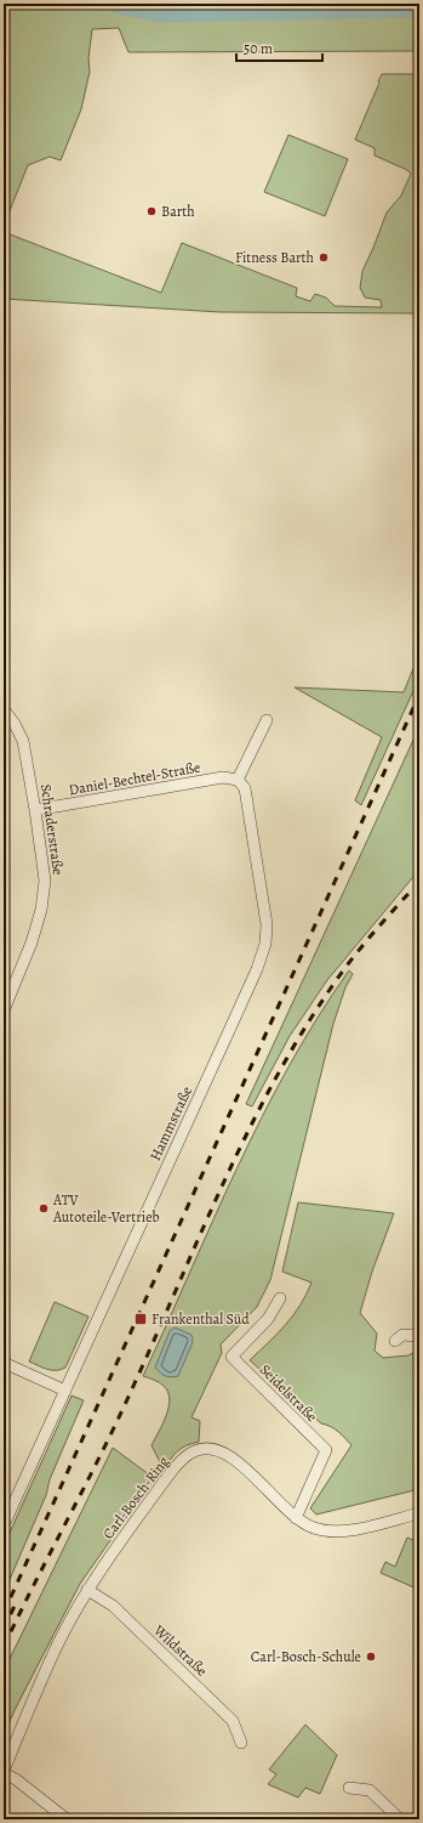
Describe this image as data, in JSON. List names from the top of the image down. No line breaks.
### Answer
{"streets":{"street":["Daniel-Bechtel-Straße","Schraderstraße","Hammstraße","Seidelstraße","Carl-Bosch-Ring","Wildstraße"]},"crossings":[["Daniel-Bechtel-Straße","Schraderstraße"],["Daniel-Bechtel-Straße","Hammstraße"],["Seidelstraße","Carl-Bosch-Ring"],["Carl-Bosch-Ring","Wildstraße"]],"places":{"other":["Barth","Fitness Barth","ATV Autoteile-Vertrieb","Carl-Bosch-Schule"],"transit":["Frankenthal Süd"]},"scale_bar":"50 m"}
